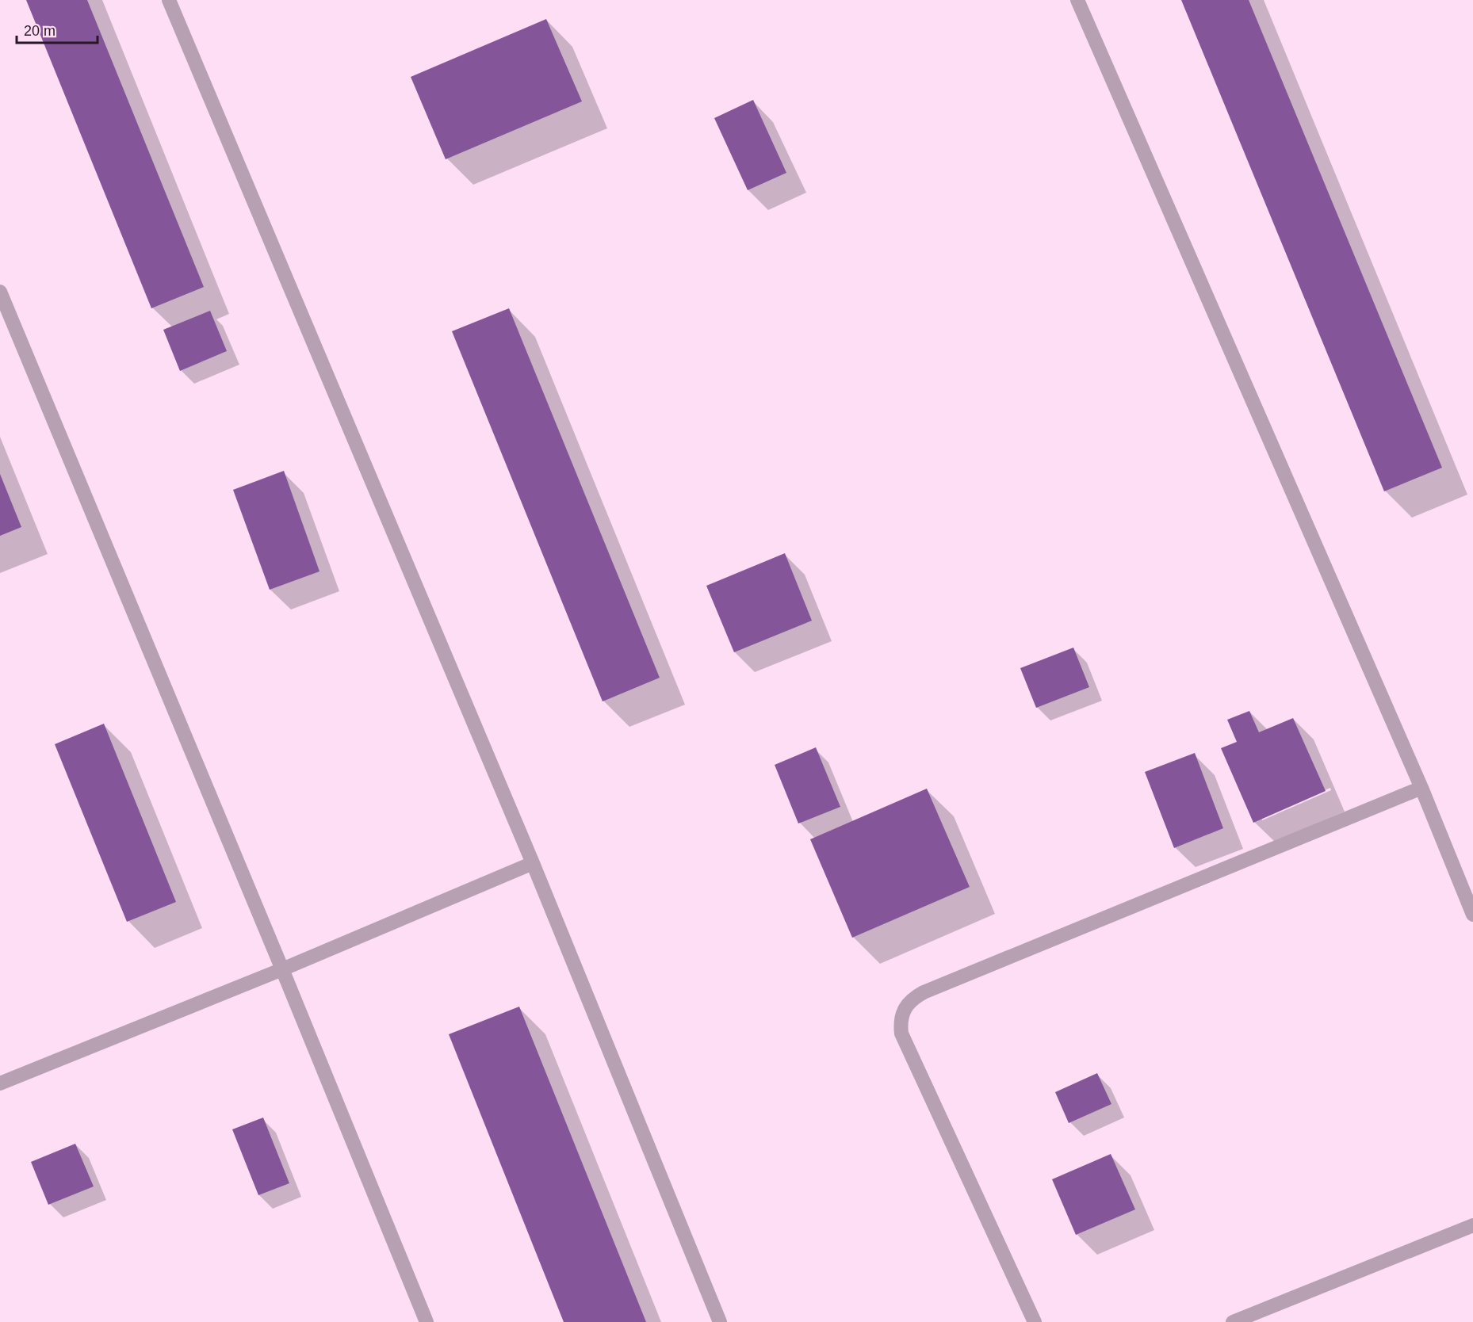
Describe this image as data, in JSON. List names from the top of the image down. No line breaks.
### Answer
{"scale_bar":"20 m"}
